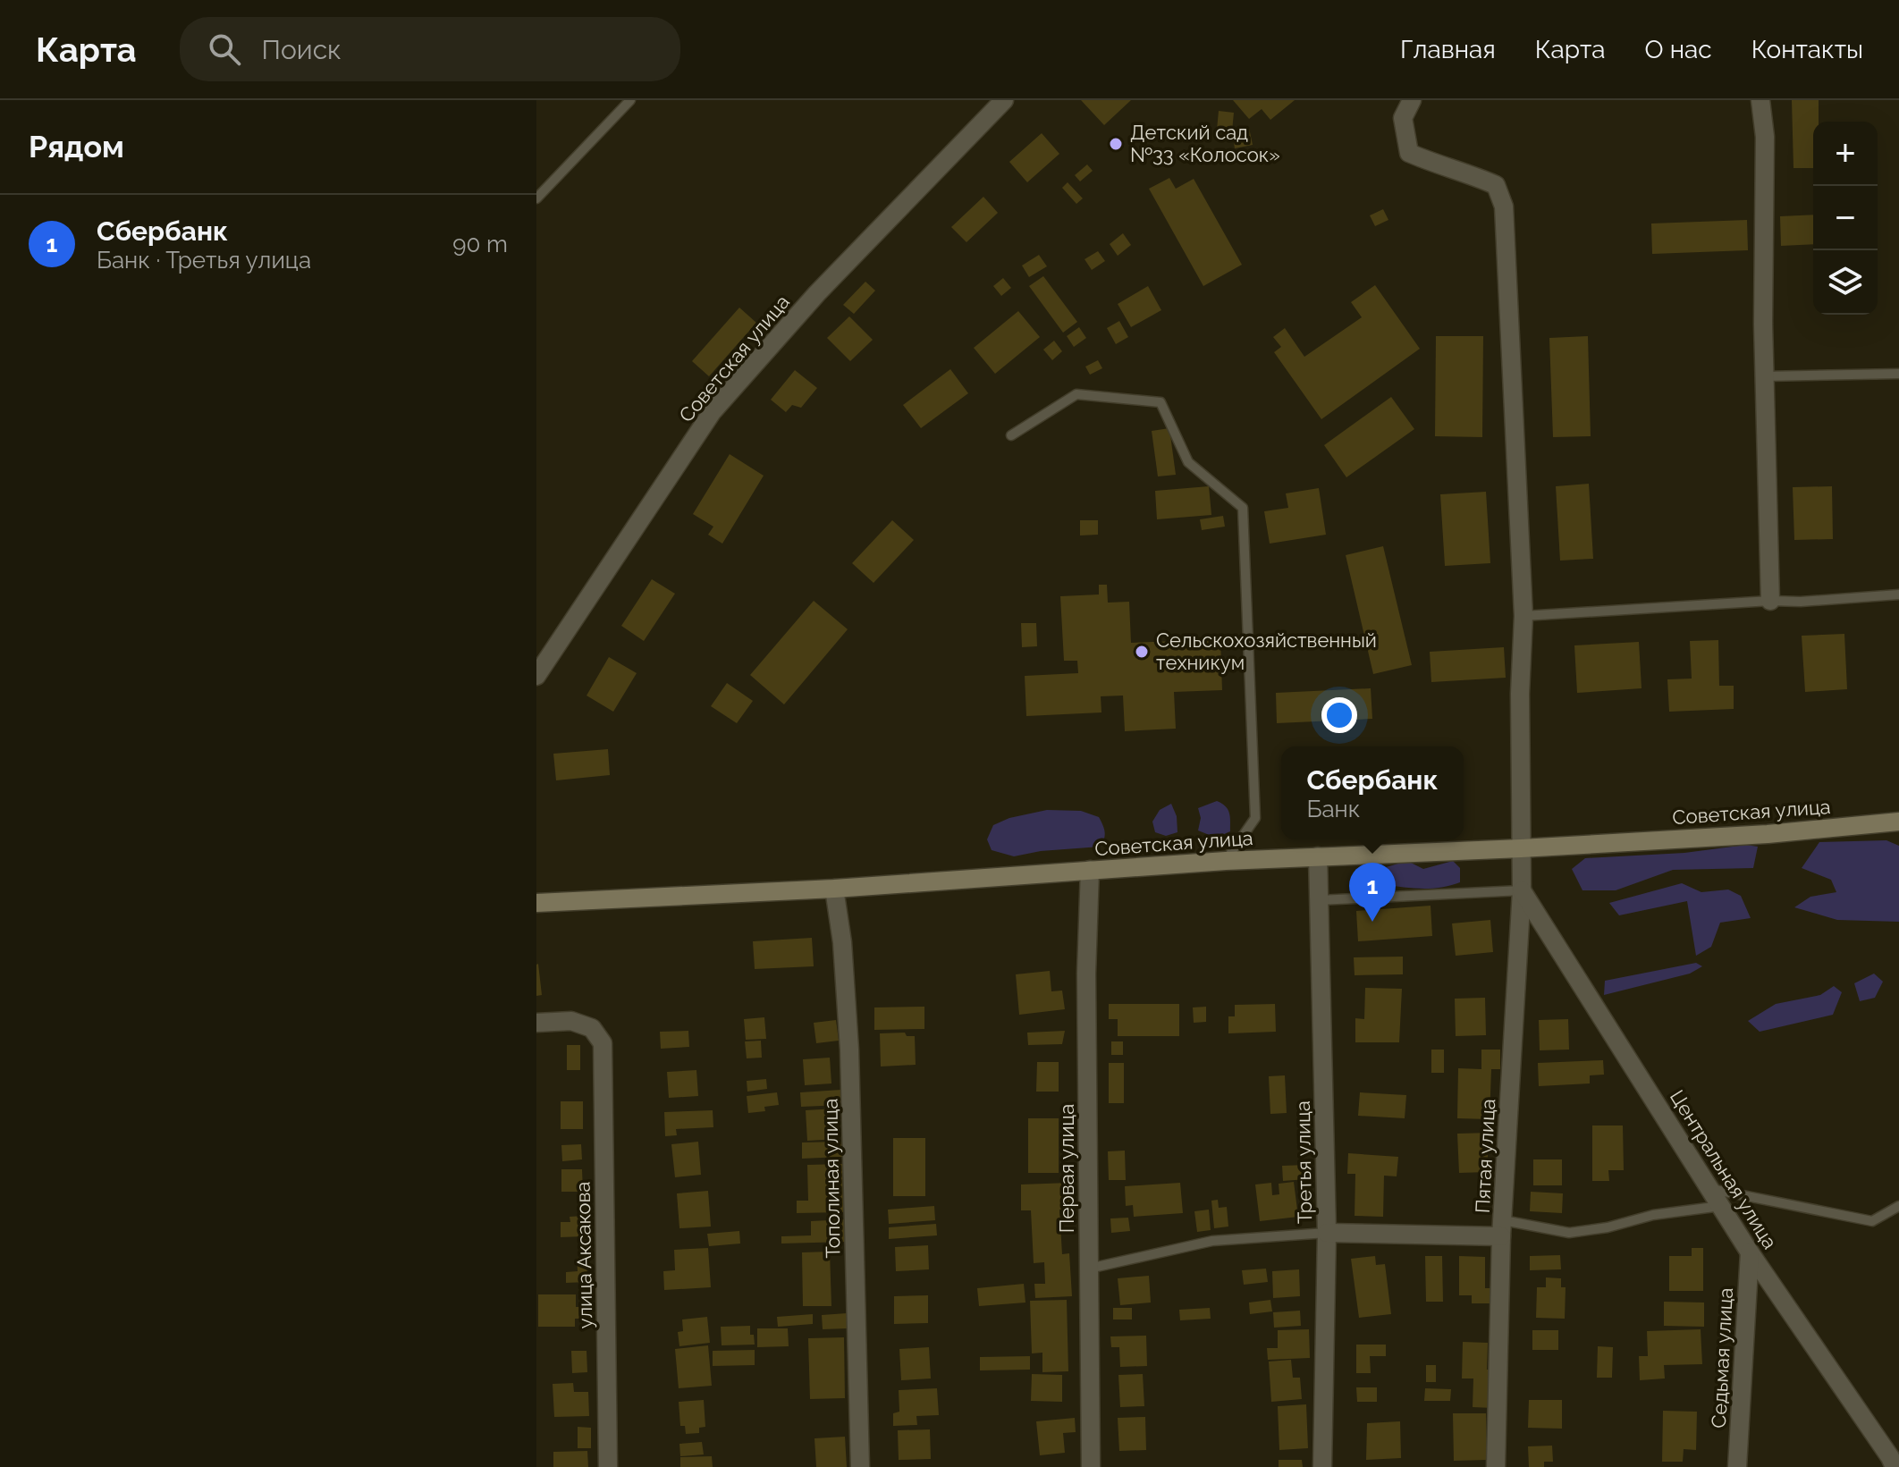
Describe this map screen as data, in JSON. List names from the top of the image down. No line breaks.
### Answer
{"streets":{"main road":["Советская улица"],"street":["Пятая улица","Третья улица","Первая улица","Центральная улица","Тополиная улица","улица Аксакова","Седьмая улица"]},"crossings":[["Советская улица","Пятая улица"],["Советская улица","Третья улица"],["Советская улица","Первая улица"],["Советская улица","Тополиная улица"],["Пятая улица","Центральная улица"],["Центральная улица","Седьмая улица"]],"places":["Детский сад №33 «Колосок»","Сельскохозяйственный техникум"],"page":{"header":"Карта","search":"Поиск","nav":["Главная","Карта","О нас","Контакты"],"heading":"Рядом","map_buttons":["+","−"],"list":[{"mark":"1","name":"Сбербанк","note":"Банк · Третья улица","value":"90 m"}],"popup":["Сбербанк","Банк"],"pins":"1"}}
